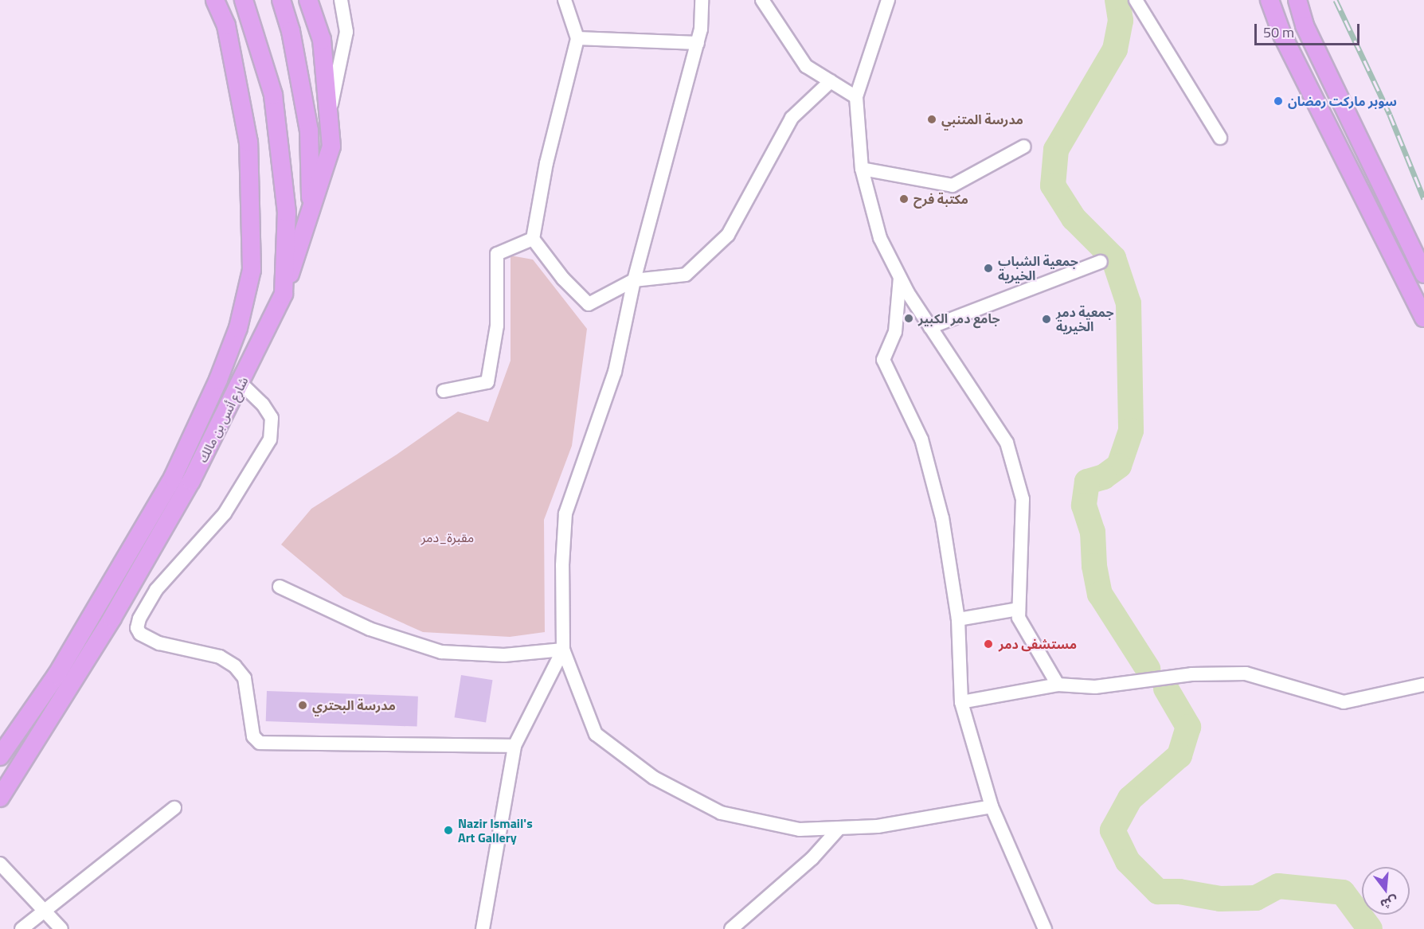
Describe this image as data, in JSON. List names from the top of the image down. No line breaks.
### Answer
{"streets":{"main road":["شارع أنس بن مالك"]},"parks":["مقبرة_دمر"],"places":["سوبر ماركت رمضان","مدرسة المتنبي","مكتبة فرح","جمعية الشباب الخيرية","جامع دمر الكبير","جمعية دمر الخيرية","مستشفى دمر","مدرسة البحتري","Nazir Ismail's Art Gallery"],"scale_bar":"50 m","north":"bottom"}
